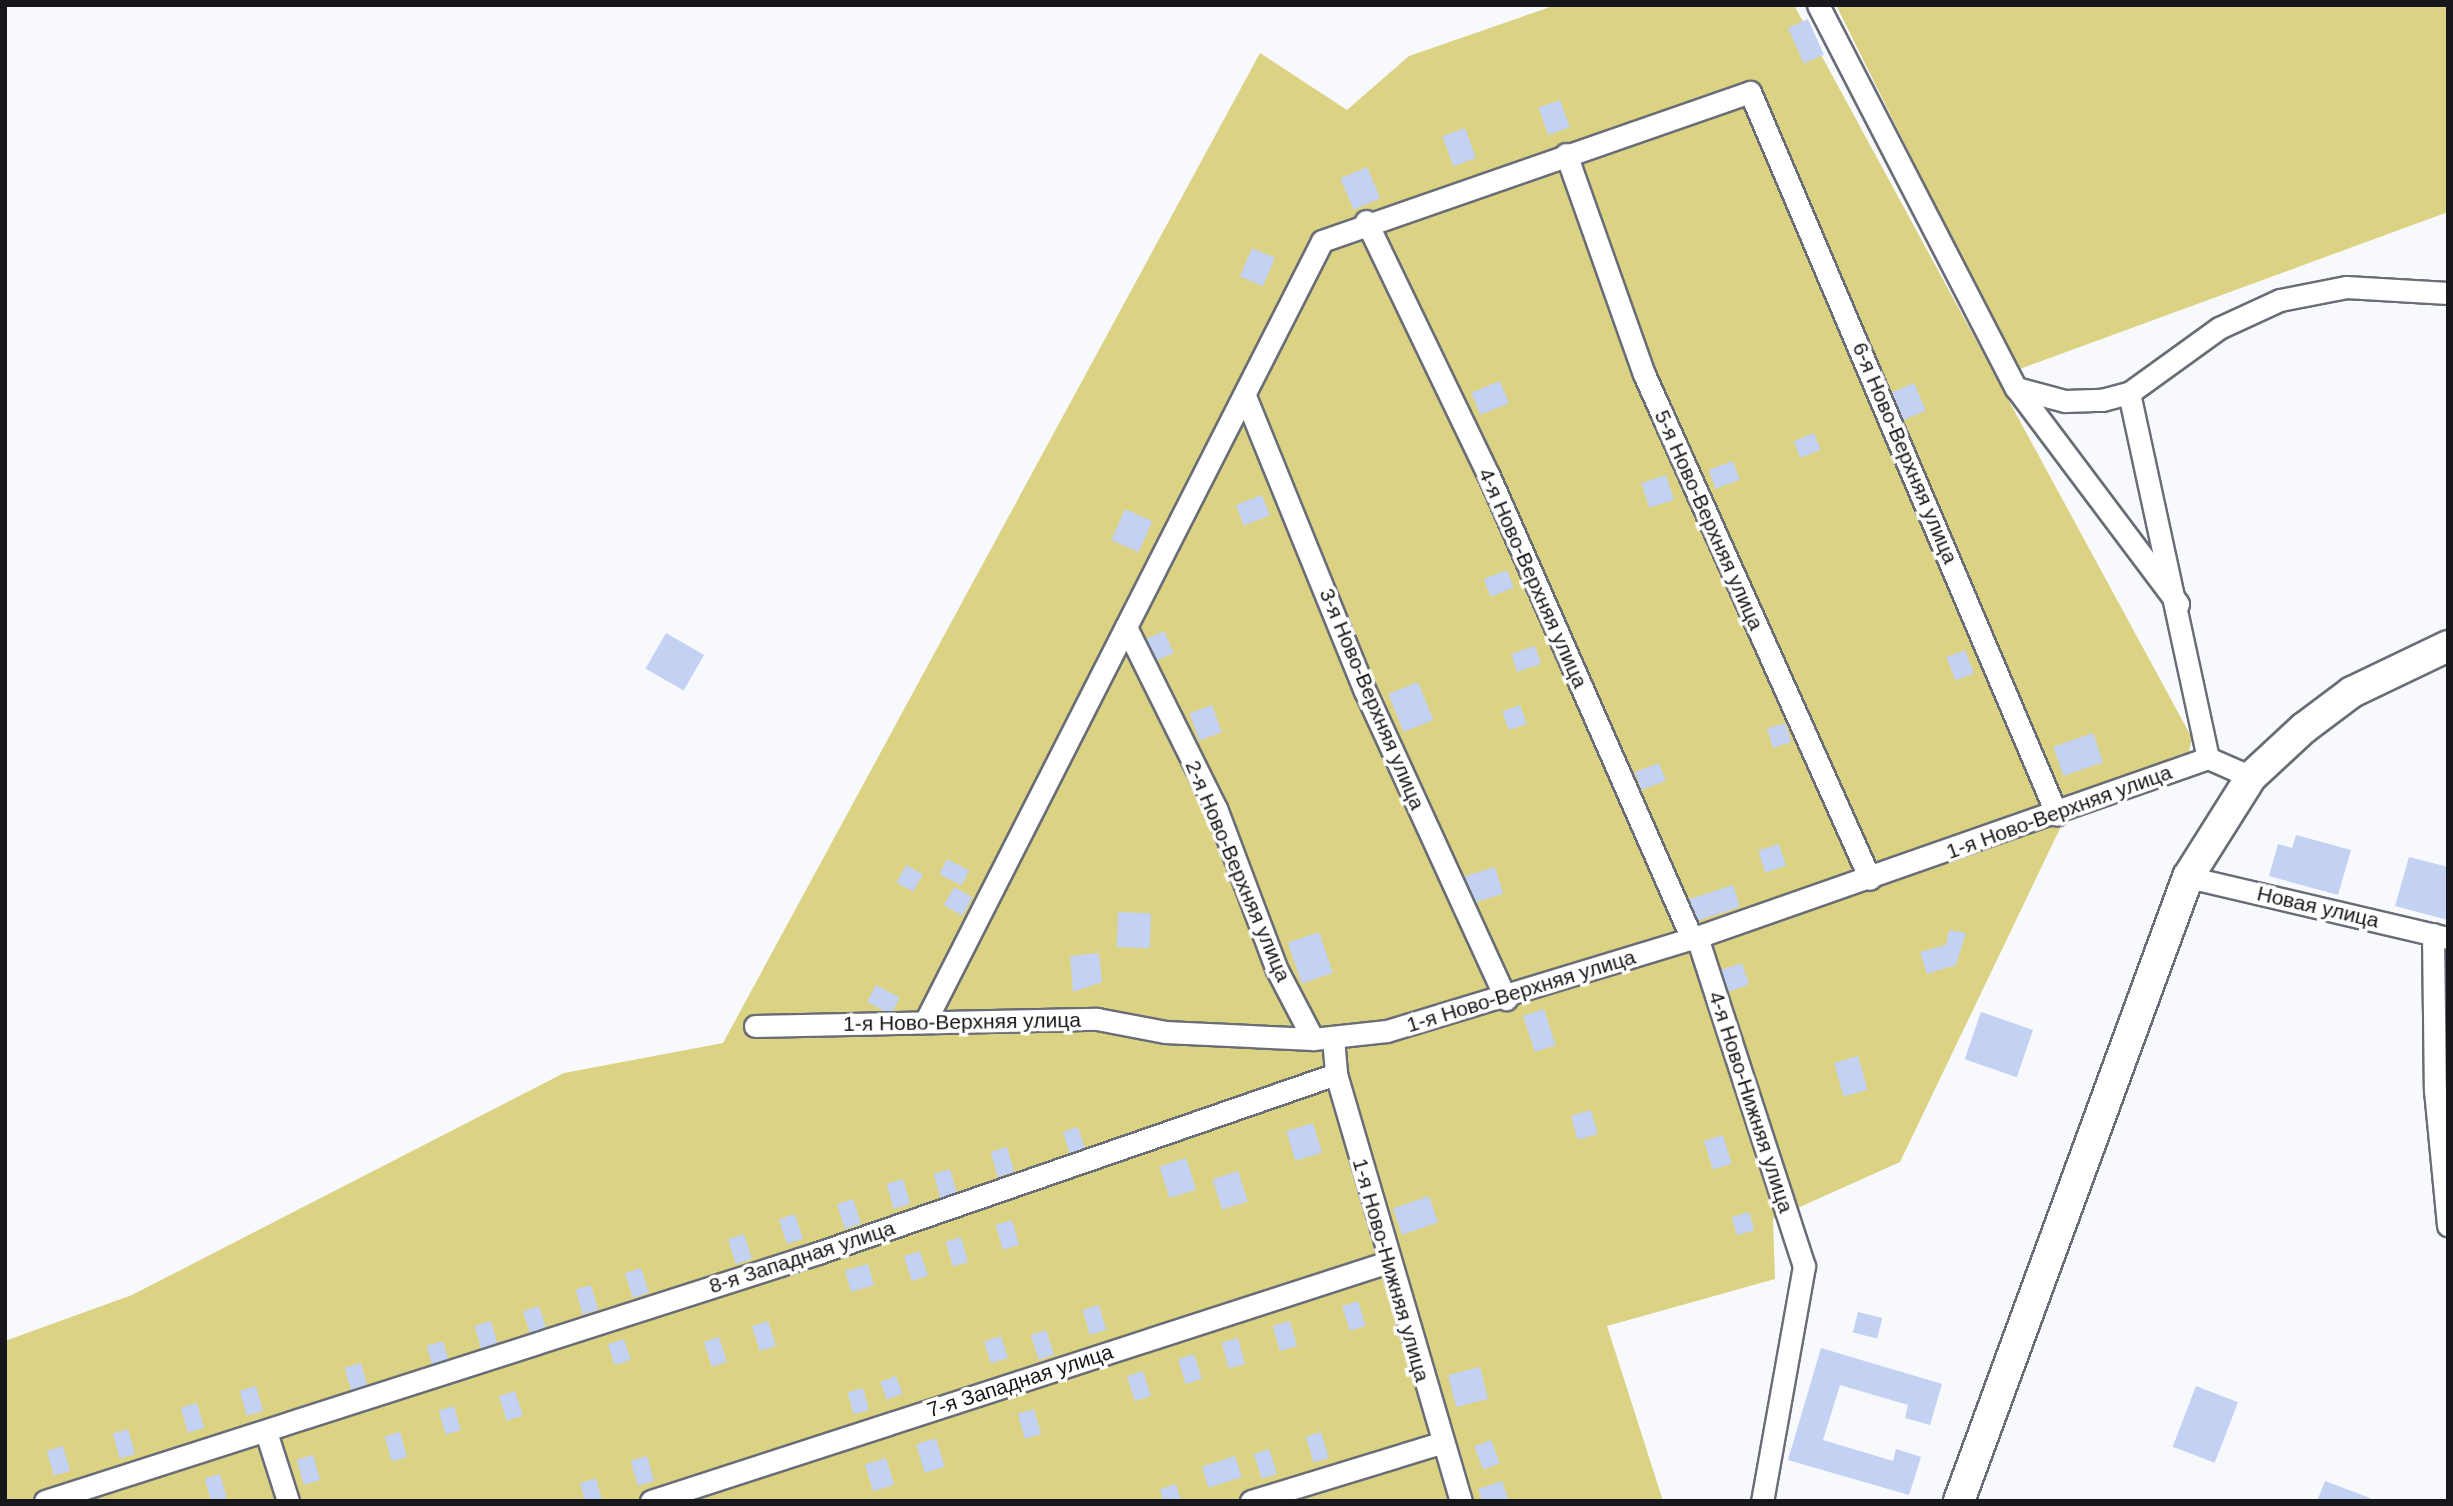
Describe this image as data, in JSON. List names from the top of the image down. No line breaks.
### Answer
{"streets":{"street":["6-я Ново-Верхняя улица","5-я Ново-Верхняя улица","4-я Ново-Верхняя улица","3-я Ново-Верхняя улица","1-я Ново-Верхняя улица","2-я Ново-Верхняя улица","Новая улица","4-я Ново-Нижняя улица","8-я Западная улица","1-я Ново-Нижняя улица","7-я Западная улица"]},"crossings":[["6-я Ново-Верхняя улица","5-я Ново-Верхняя улица"],["6-я Ново-Верхняя улица","1-я Ново-Верхняя улица"],["5-я Ново-Верхняя улица","1-я Ново-Верхняя улица"],["4-я Ново-Верхняя улица","1-я Ново-Верхняя улица"],["4-я Ново-Верхняя улица","4-я Ново-Нижняя улица"],["3-я Ново-Верхняя улица","1-я Ново-Верхняя улица"],["1-я Ново-Верхняя улица","2-я Ново-Верхняя улица"],["1-я Ново-Верхняя улица","4-я Ново-Нижняя улица"],["1-я Ново-Верхняя улица","1-я Ново-Нижняя улица"],["2-я Ново-Верхняя улица","1-я Ново-Нижняя улица"],["8-я Западная улица","1-я Ново-Нижняя улица"],["1-я Ново-Нижняя улица","7-я Западная улица"]]}
